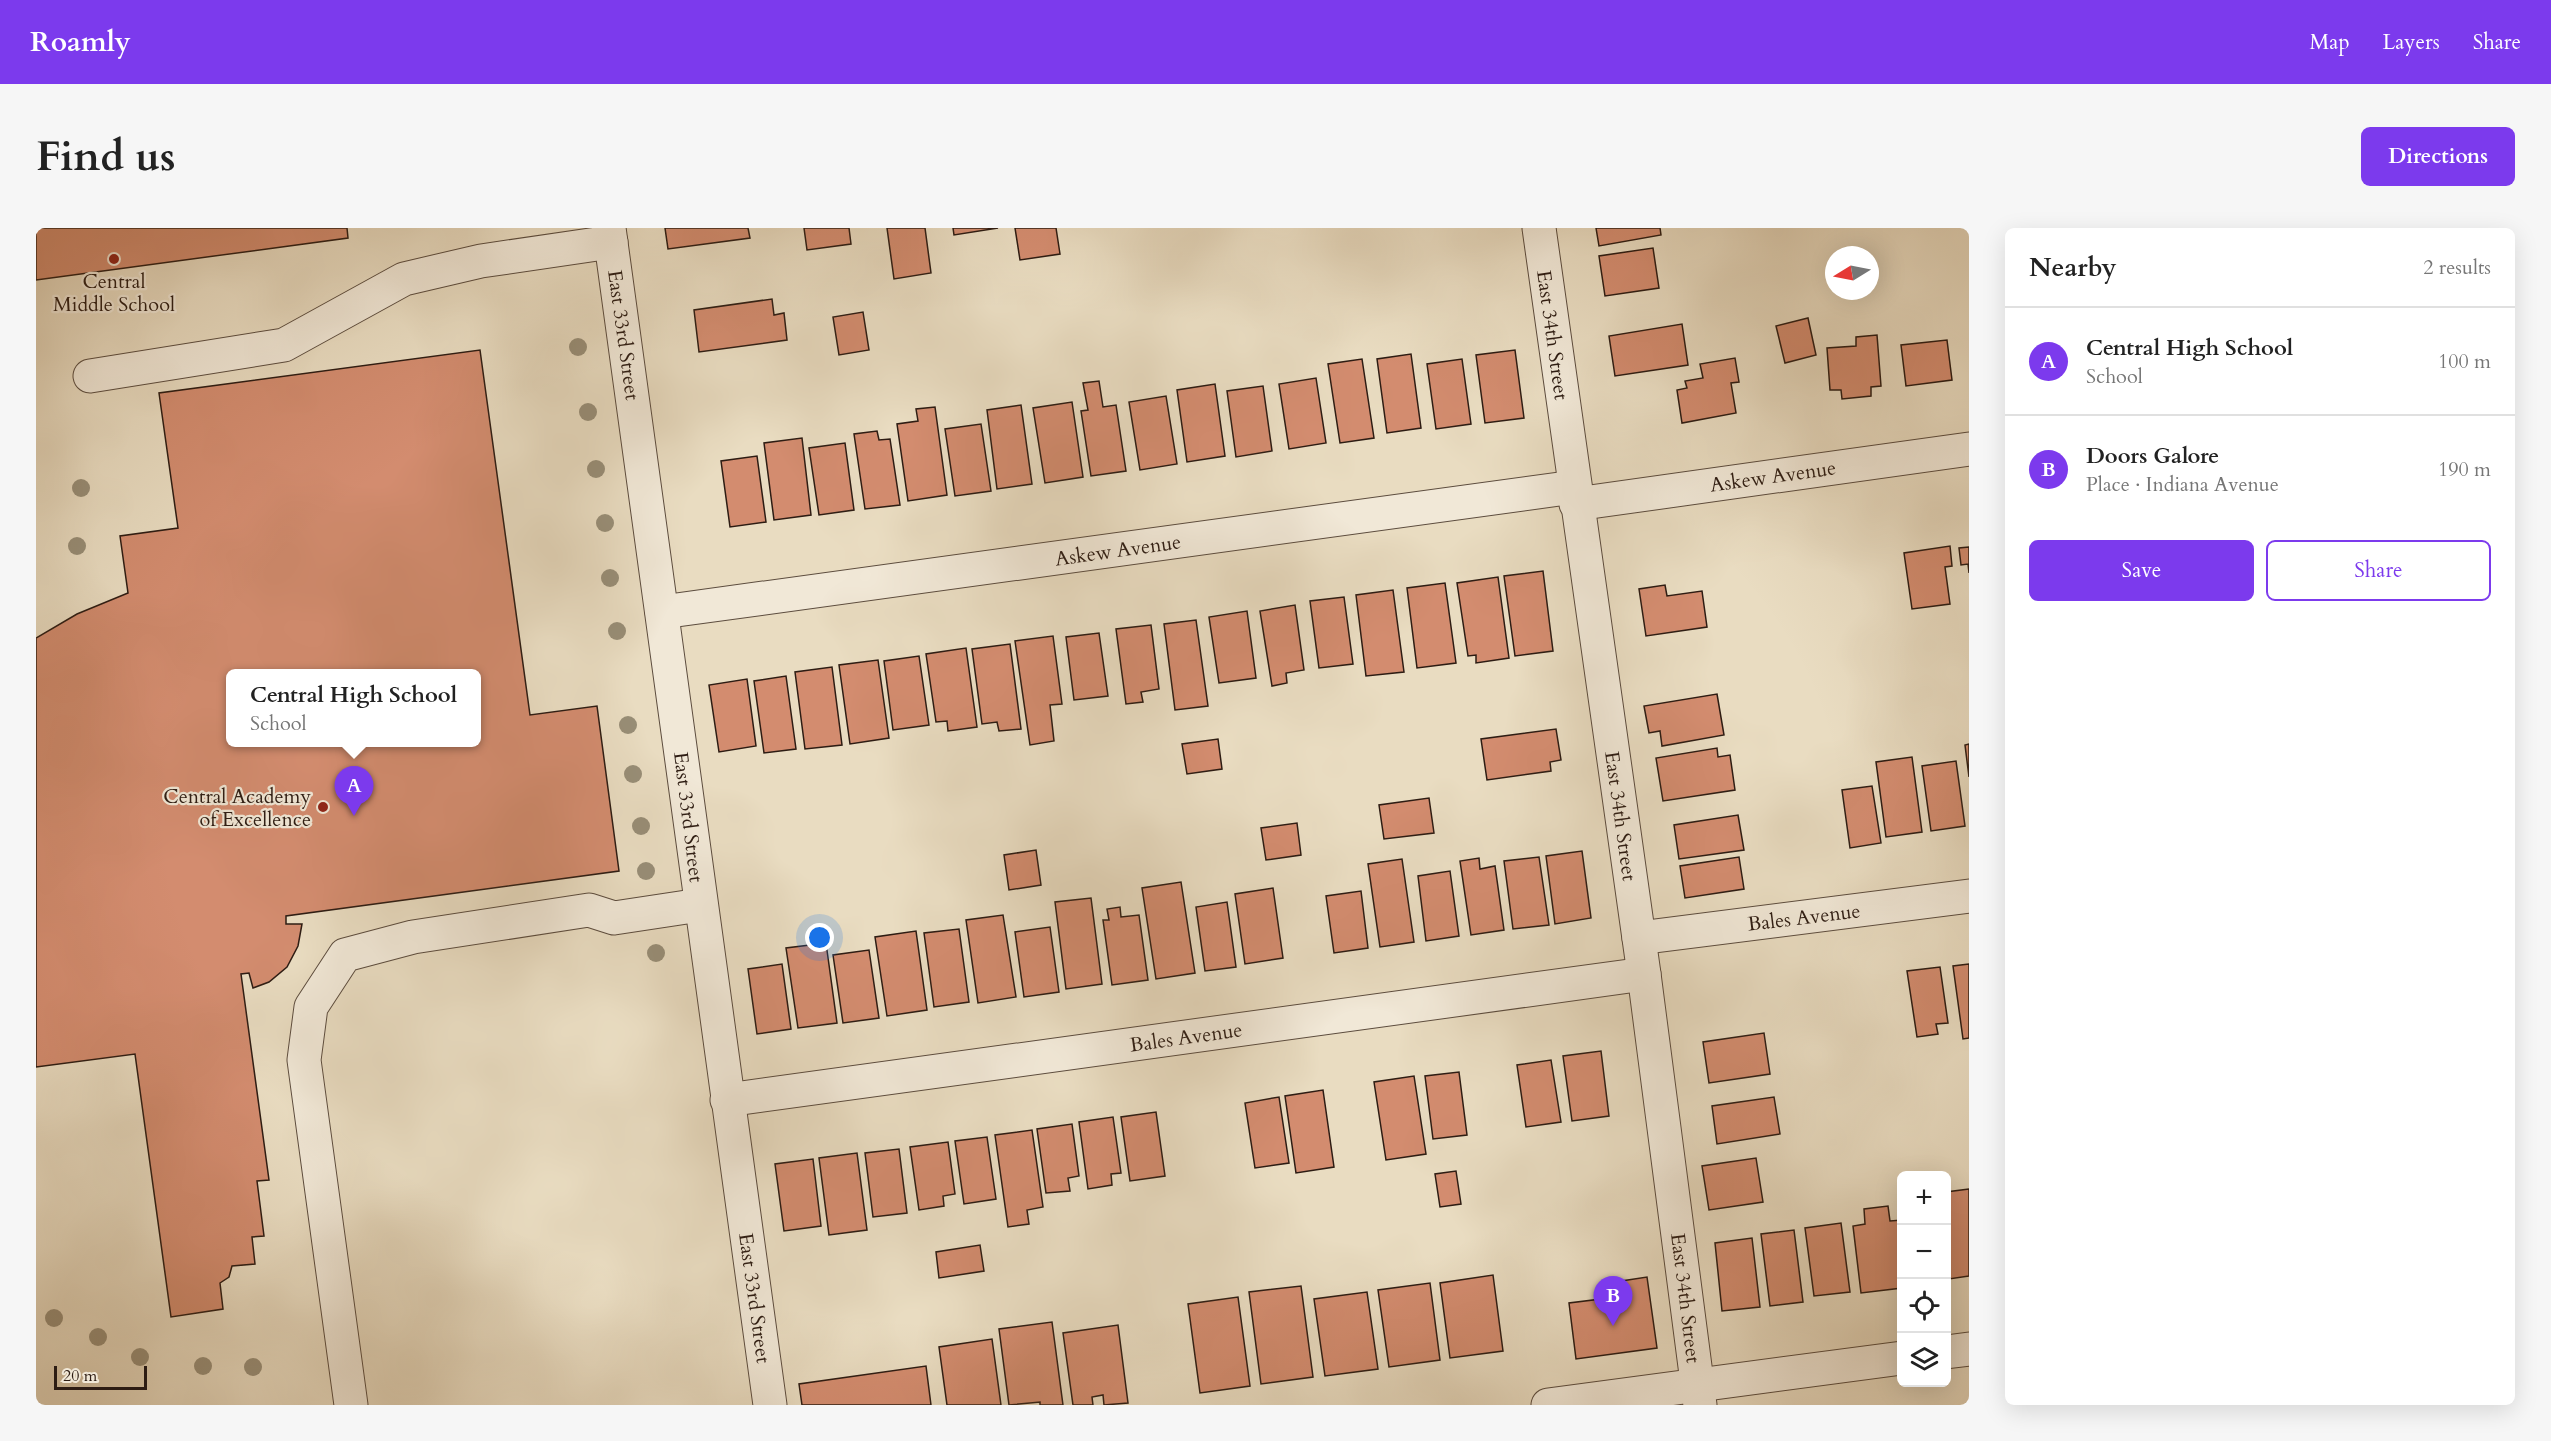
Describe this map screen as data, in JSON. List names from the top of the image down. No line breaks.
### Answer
{"streets":{"street":["East 33rd Street","East 34th Street","Askew Avenue","Bales Avenue"]},"crossings":[["East 33rd Street","Askew Avenue"],["East 33rd Street","Bales Avenue"],["East 34th Street","Askew Avenue"],["East 34th Street","Bales Avenue"]],"places":["Central Middle School","Central Academy of Excellence"],"scale_bar":"20 m","north":"left","page":{"header":"Roamly","nav":["Map","Layers","Share"],"buttons":["Directions",["Save","Share"]],"title":"Find us","heading":["Nearby","2 results"],"list":[{"mark":"A","name":"Central High School","note":"School","value":"100 m"},{"mark":"B","name":"Doors Galore","note":"Place · Indiana Avenue","value":"190 m"}],"popup":["Central High School","School"],"pins":["A","B"],"map_buttons":["+","−"],"scale":"20 m"}}
